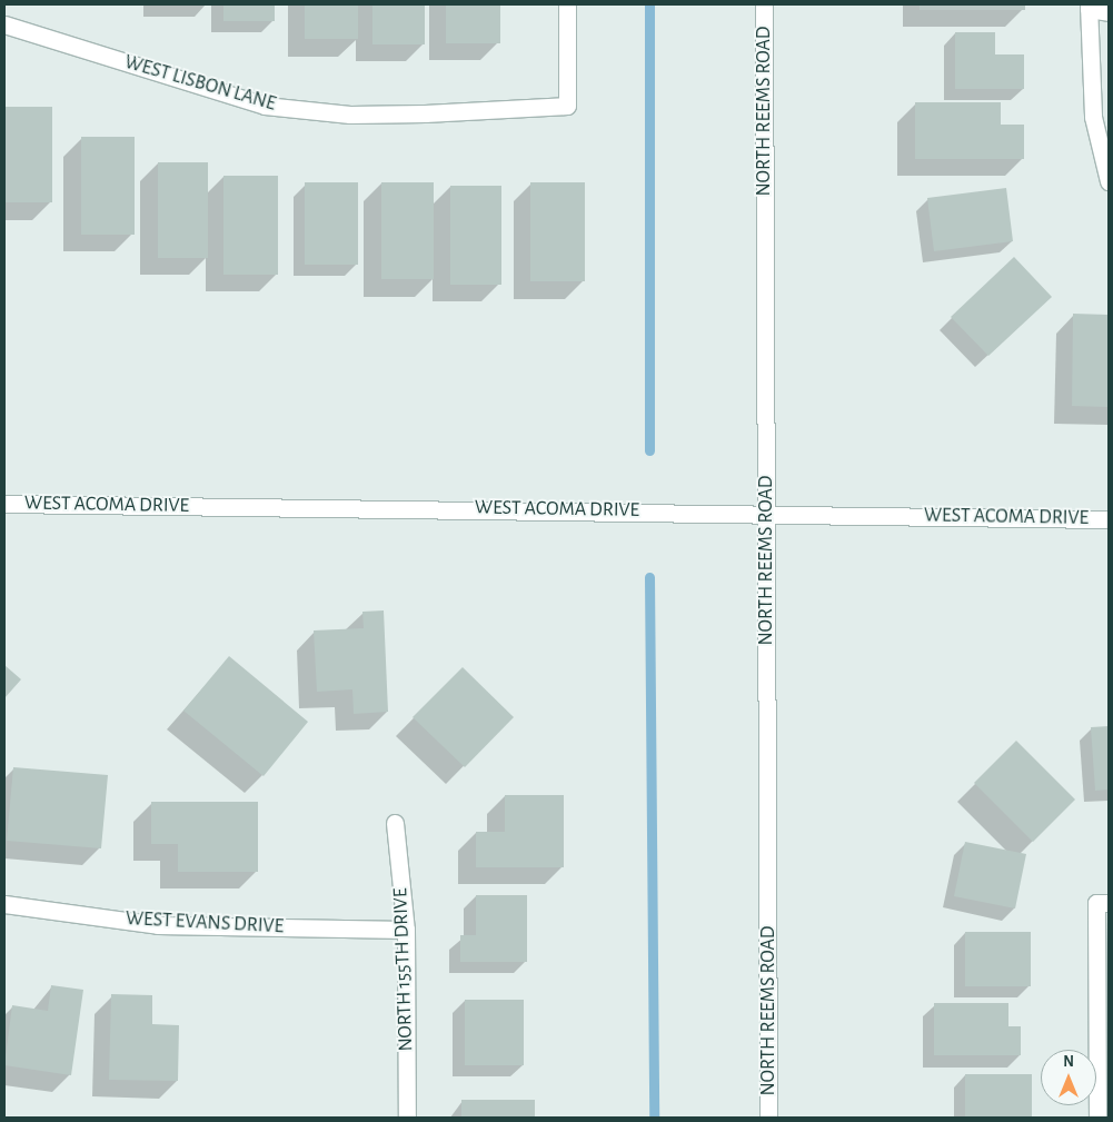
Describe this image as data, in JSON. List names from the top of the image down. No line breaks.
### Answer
{"streets":{"street":["WEST LISBON LANE","NORTH REEMS ROAD","WEST ACOMA DRIVE","WEST EVANS DRIVE","NORTH 155TH DRIVE"]},"crossings":[["NORTH REEMS ROAD","WEST ACOMA DRIVE"],["WEST EVANS DRIVE","NORTH 155TH DRIVE"]],"north":"top"}
